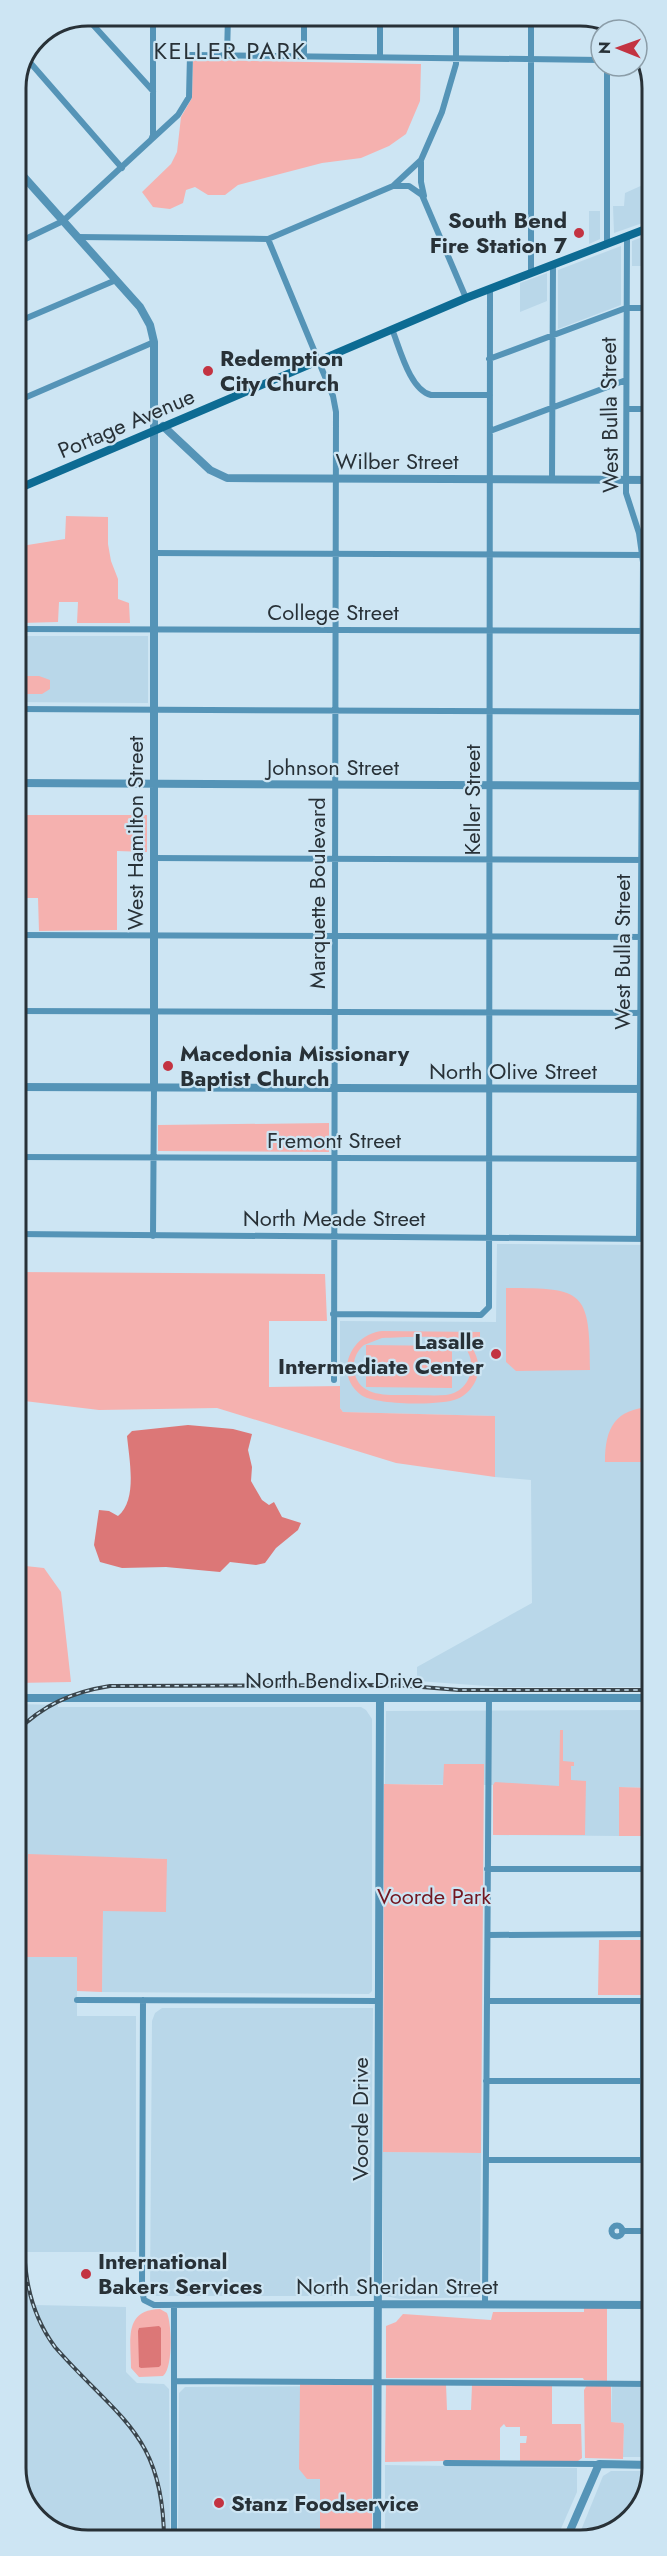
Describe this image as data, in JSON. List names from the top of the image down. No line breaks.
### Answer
{"streets":{"main road":["Portage Avenue"],"street":["West Bulla Street","Wilber Street","College Street","Johnson Street","Keller Street","West Hamilton Street","Marquette Boulevard","North Olive Street","Fremont Street","North Meade Street","North Bendix Drive","Voorde Drive","North Sheridan Street"]},"crossings":[["West Bulla Street","Portage Avenue"],["West Bulla Street","Wilber Street"],["West Bulla Street","College Street"],["West Bulla Street","Johnson Street"],["West Bulla Street","North Olive Street"],["West Bulla Street","Fremont Street"],["West Bulla Street","North Meade Street"],["Portage Avenue","Wilber Street"],["Portage Avenue","Keller Street"],["Portage Avenue","West Hamilton Street"],["Portage Avenue","Marquette Boulevard"],["Wilber Street","Keller Street"],["Wilber Street","Marquette Boulevard"],["College Street","Keller Street"],["College Street","West Hamilton Street"],["College Street","Marquette Boulevard"],["Johnson Street","Keller Street"],["Johnson Street","West Hamilton Street"],["Johnson Street","Marquette Boulevard"],["Keller Street","Marquette Boulevard"],["Keller Street","North Olive Street"],["Keller Street","Fremont Street"],["Keller Street","North Meade Street"],["West Hamilton Street","North Olive Street"],["West Hamilton Street","Fremont Street"],["West Hamilton Street","North Meade Street"],["Marquette Boulevard","North Olive Street"],["Marquette Boulevard","Fremont Street"],["Marquette Boulevard","North Meade Street"],["North Bendix Drive","Voorde Drive"],["Voorde Drive","North Sheridan Street"]],"districts":["KELLER PARK"],"parks":["Voorde Park"],"places":["South Bend Fire Station 7","Redemption City Church","Macedonia Missionary Baptist Church","Lasalle Intermediate Center","International Bakers Services","Stanz Foodservice"],"north":"left"}
